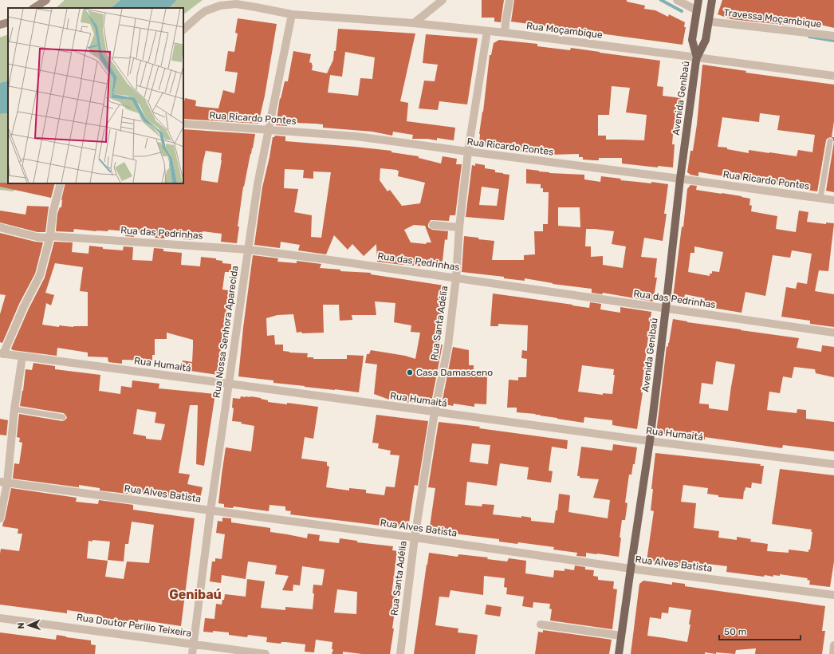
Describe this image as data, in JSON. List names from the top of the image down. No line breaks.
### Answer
{"streets":{"main road":["Avenida Genibaú"],"street":["Travessa Moçambique","Rua Moçambique","Rua Ricardo Pontes","Rua das Pedrinhas","Rua Santa Adélia","Rua Nossa Senhora Aparecida","Rua Humaitá","Rua Alves Batista","Rua Doutor Perilio Teixeira"]},"crossings":[["Travessa Moçambique","Avenida Genibaú"],["Rua Moçambique","Avenida Genibaú"],["Rua Moçambique","Rua Santa Adélia"],["Rua Moçambique","Rua Nossa Senhora Aparecida"],["Avenida Genibaú","Rua Ricardo Pontes"],["Avenida Genibaú","Rua das Pedrinhas"],["Avenida Genibaú","Rua Humaitá"],["Avenida Genibaú","Rua Alves Batista"],["Rua Ricardo Pontes","Rua Santa Adélia"],["Rua Ricardo Pontes","Rua Nossa Senhora Aparecida"],["Rua das Pedrinhas","Rua Santa Adélia"],["Rua das Pedrinhas","Rua Nossa Senhora Aparecida"],["Rua Santa Adélia","Rua Humaitá"],["Rua Santa Adélia","Rua Alves Batista"],["Rua Nossa Senhora Aparecida","Rua Humaitá"],["Rua Nossa Senhora Aparecida","Rua Alves Batista"],["Rua Nossa Senhora Aparecida","Rua Doutor Perilio Teixeira"]],"districts":["Genibaú"],"places":["Casa Damasceno"],"scale_bar":"50 m","north":"left"}
